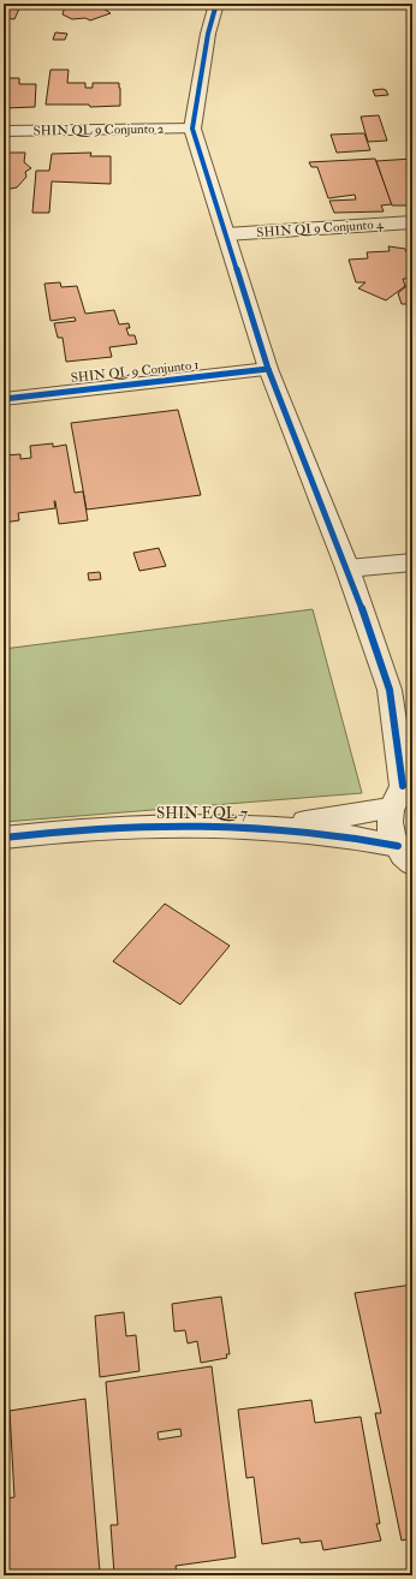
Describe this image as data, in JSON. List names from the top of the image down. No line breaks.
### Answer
{"streets":{"street":["SHIN QL 9 Conjunto 2","SHIN QI 9 Conjunto 4","SHIN QL 9 Conjunto 1","SHIN EQL 7"]}}
